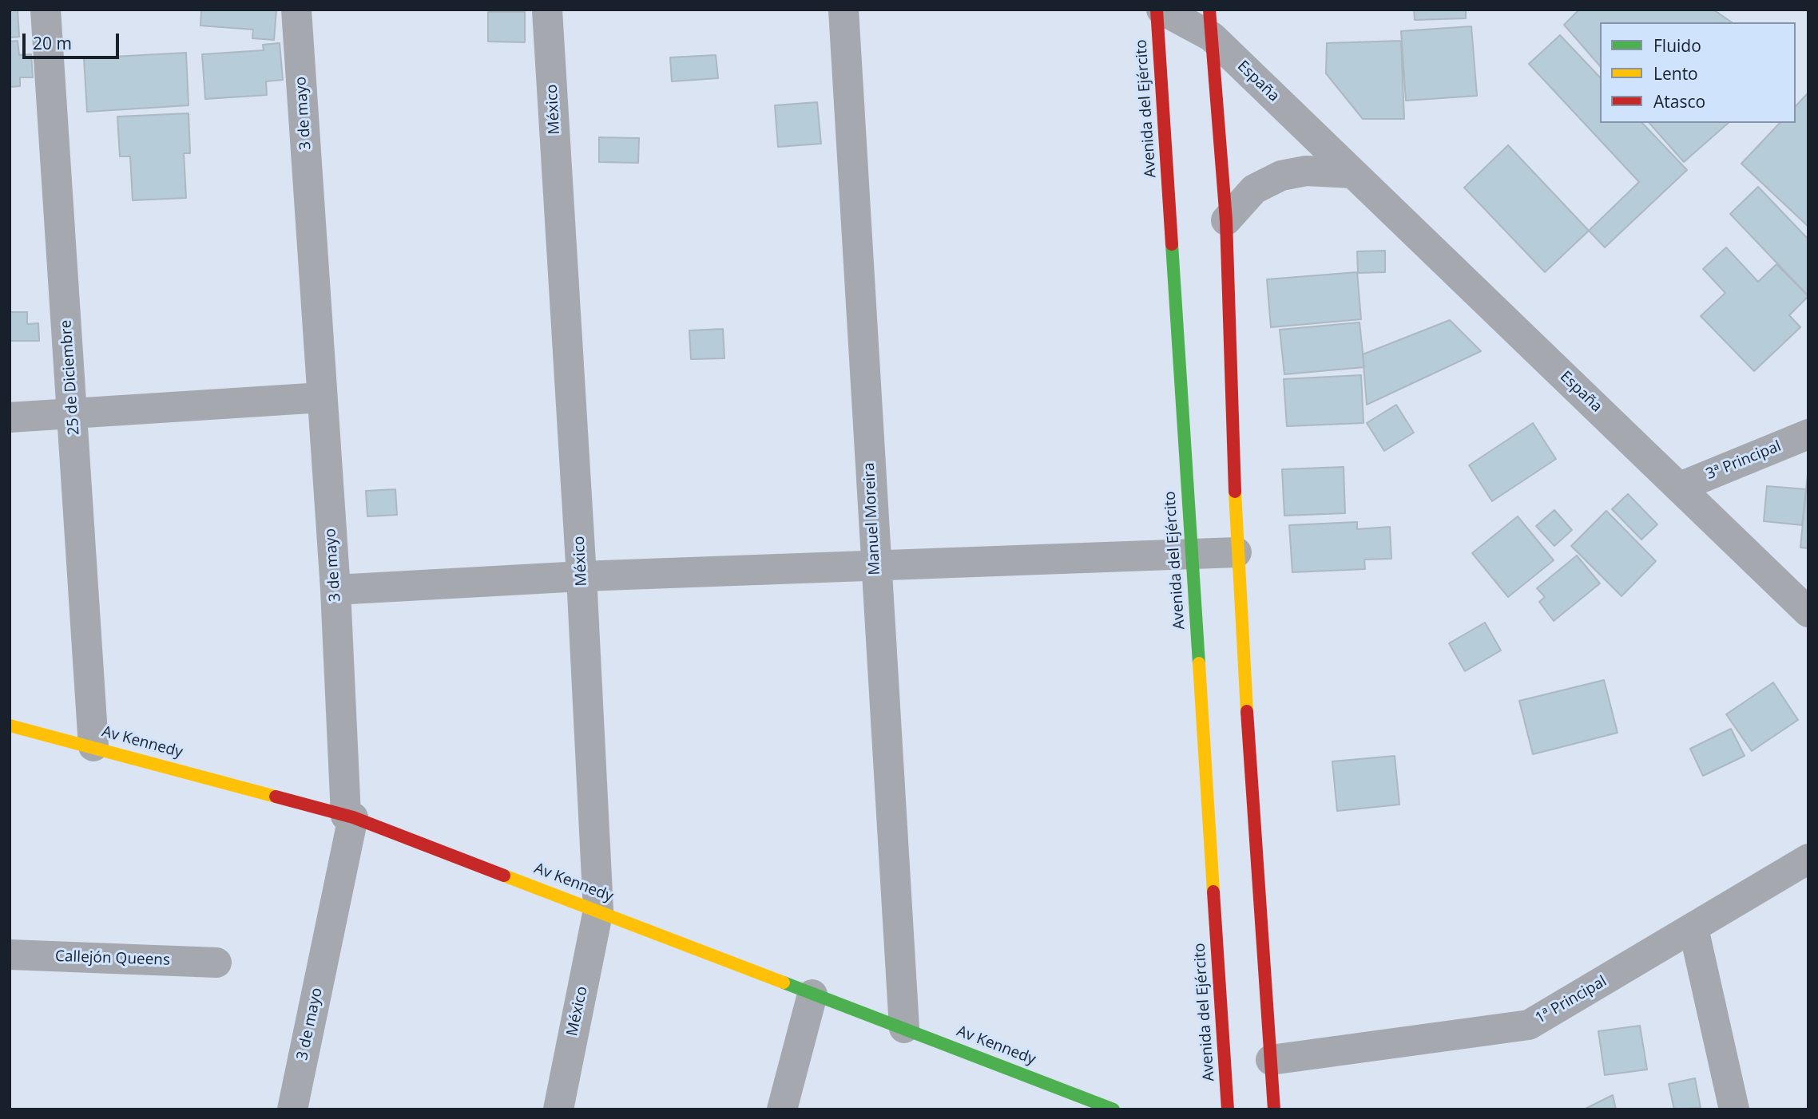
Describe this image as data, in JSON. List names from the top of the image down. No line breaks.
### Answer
{"streets":{"main road":["Avenida del Ejército","Av Kennedy"],"street":["España","México","3 de mayo","25 de Diciembre","3ª Principal","Manuel Moreira","Callejón Queens","1ª Principal"]},"crossings":[["España","3ª Principal"],["México","Av Kennedy"],["3 de mayo","Av Kennedy"],["25 de Diciembre","Av Kennedy"],["Manuel Moreira","Av Kennedy"]],"legend":["Fluido","Lento","Atasco"],"scale_bar":"20 m"}
